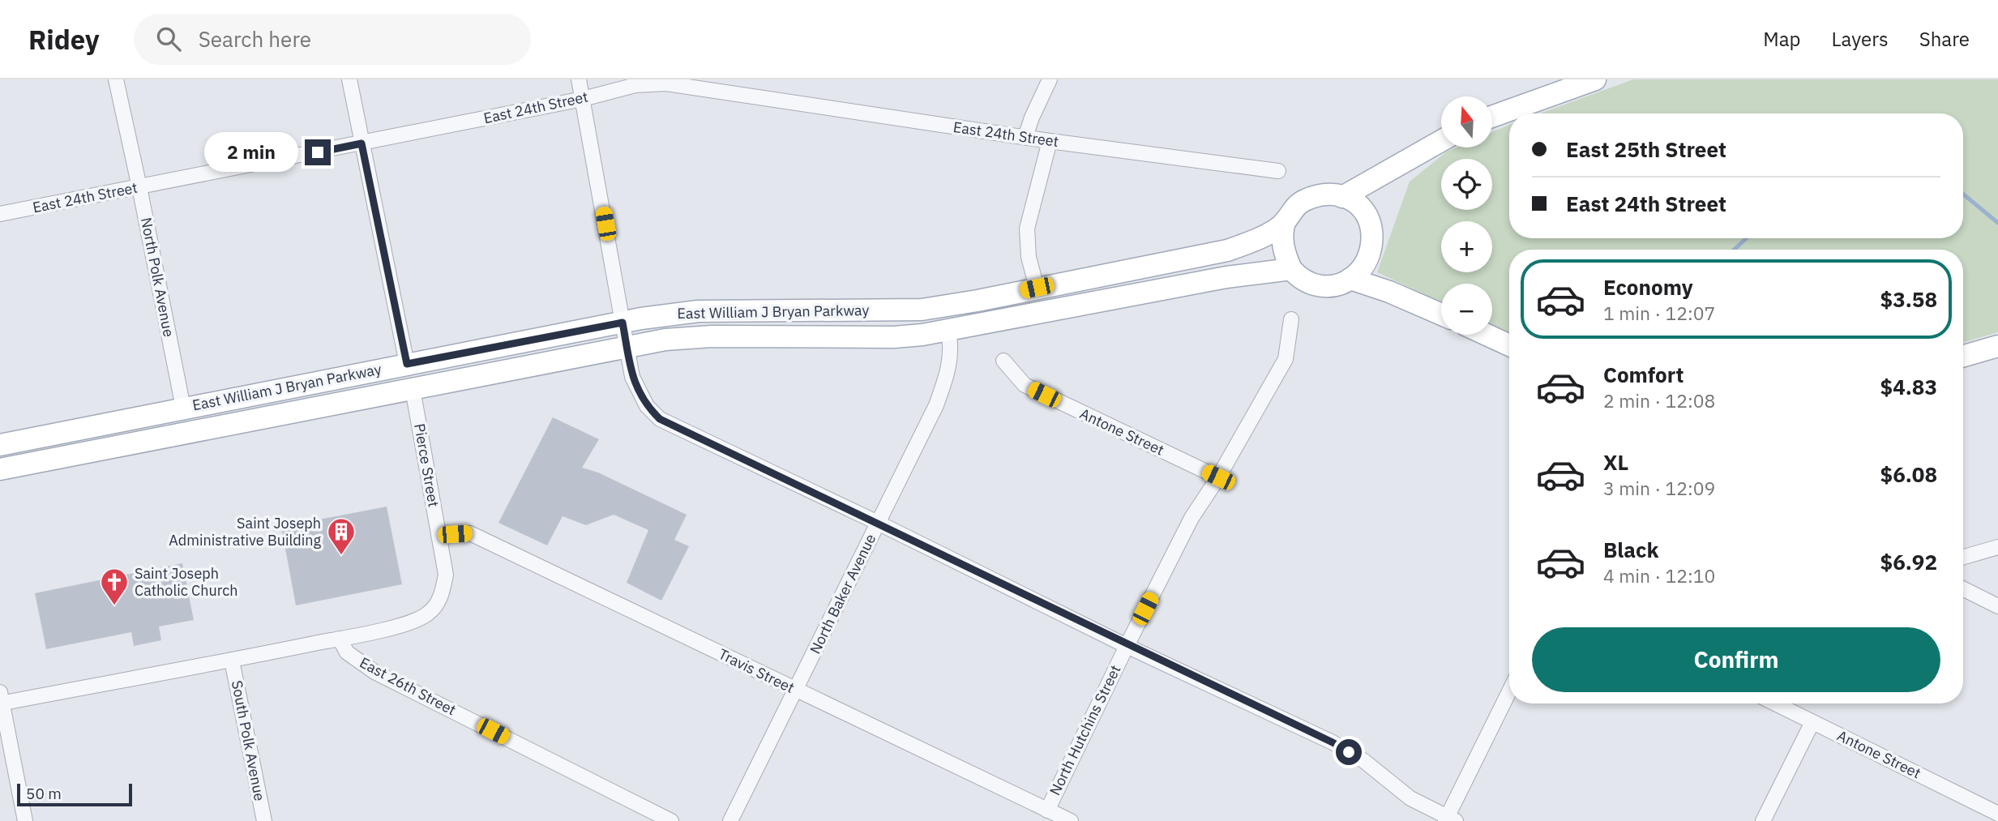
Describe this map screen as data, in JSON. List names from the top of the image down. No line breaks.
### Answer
{"streets":{"main road":["East William J Bryan Parkway"],"street":["East 24th Street","North Polk Avenue","Antone Street","Pierce Street","North Baker Avenue","Travis Street","East 26th Street","North Hutchins Street","South Polk Avenue"]},"crossings":[["East 24th Street","North Polk Avenue"],["North Polk Avenue","East William J Bryan Parkway"],["East William J Bryan Parkway","Pierce Street"],["East William J Bryan Parkway","North Baker Avenue"],["Antone Street","North Hutchins Street"],["Pierce Street","Travis Street"],["Pierce Street","East 26th Street"],["North Baker Avenue","Travis Street"],["Travis Street","North Hutchins Street"]],"places":{"building":["Saint Joseph Administrative Building"],"church":["Saint Joseph Catholic Church"]},"scale_bar":"50 m","north":"top","page":{"header":"Ridey","search":"Search here","nav":["Map","Layers","Share"],"map_buttons":["+","−"],"banner":["East 25th Street","East 24th Street"],"bubble":"2 min","list":[{"name":"Economy","note":"1 min · 12:07","value":"$3.58"},{"name":"Comfort","note":"2 min · 12:08","value":"$4.83"},{"name":"XL","note":"3 min · 12:09","value":"$6.08"},{"name":"Black","note":"4 min · 12:10","value":"$6.92"}],"buttons":"Confirm","scale":"50 m"}}
